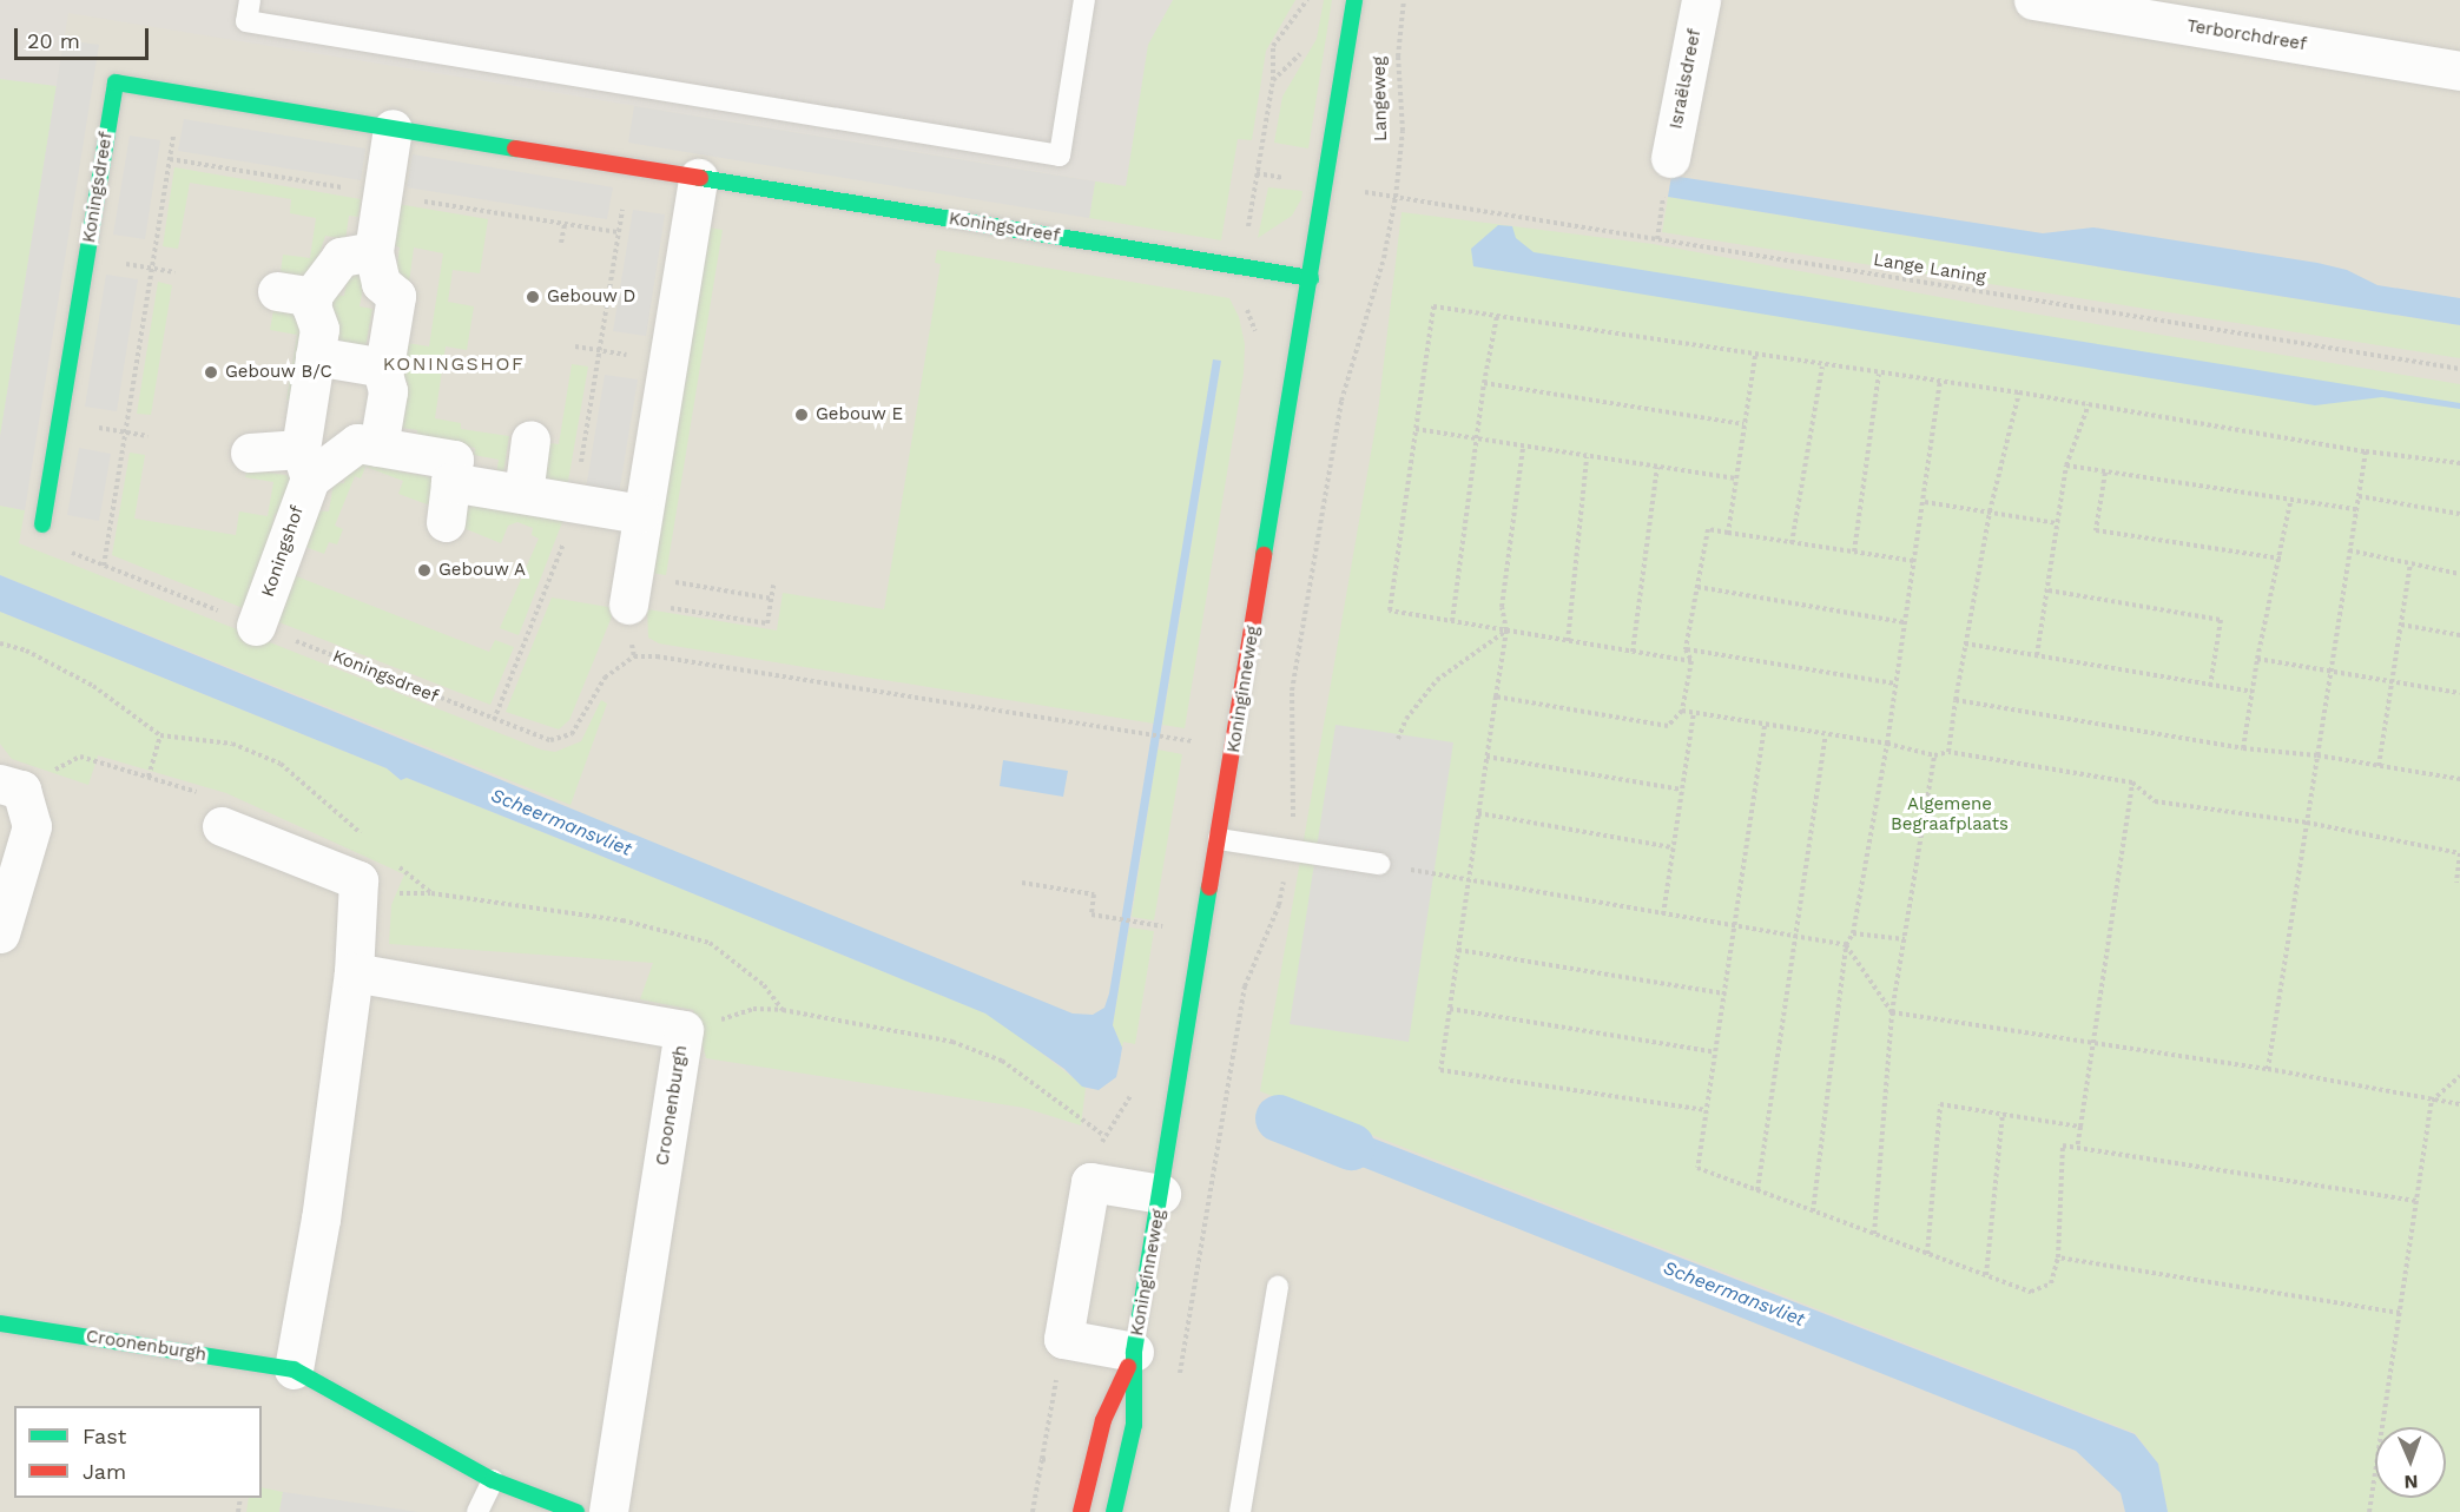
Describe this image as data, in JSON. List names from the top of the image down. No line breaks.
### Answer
{"streets":{"street":["Terborchdreef","Israëlsdreef","Langeweg","Koningsdreef","Koningshof","Koninginneweg","Croonenburgh"],"path":["Lange Laning"]},"crossings":[["Langeweg","Lange Laning"],["Langeweg","Koninginneweg"],["Koningsdreef","Koningshof"],["Koningsdreef","Koninginneweg"]],"districts":["KONINGSHOF"],"water":["Scheermansvliet"],"parks":["Algemene Begraafplaats"],"places":["Gebouw D","Gebouw B/C","Gebouw E","Gebouw A"],"legend":["Fast","Jam"],"scale_bar":"20 m","north":"bottom"}
